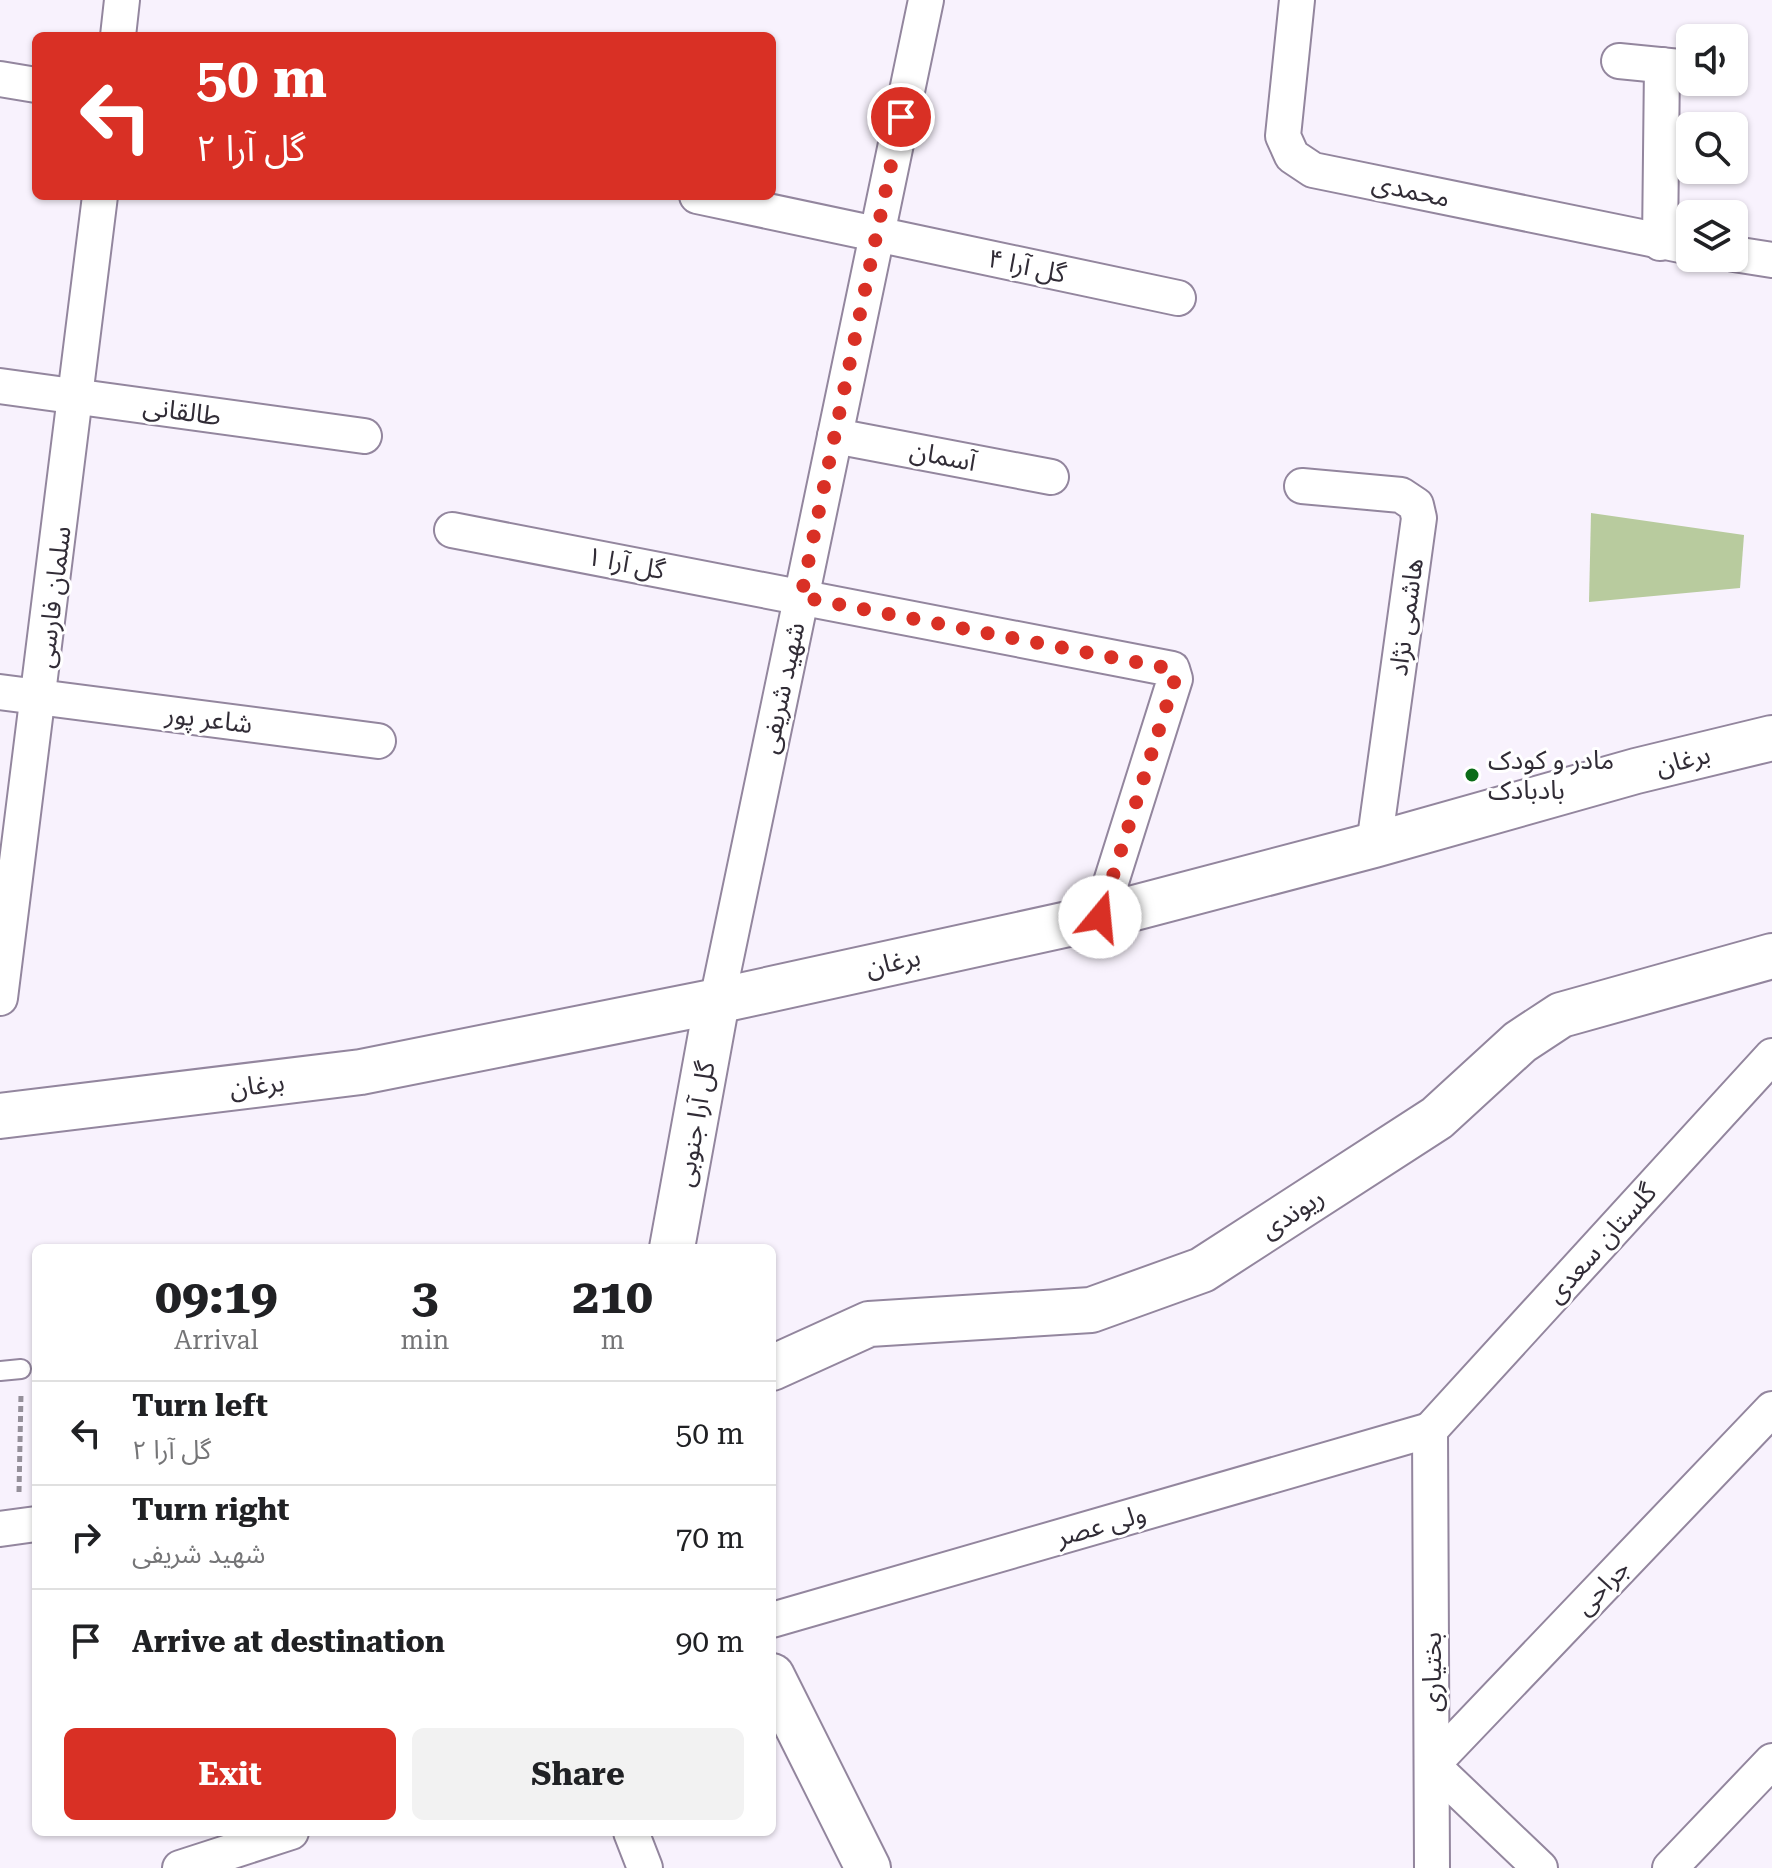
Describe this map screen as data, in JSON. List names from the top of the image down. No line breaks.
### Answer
{"streets":{"main road":["برغان","گل آرا جنوبی","ریوندی"],"street":["محمدی","گل آرا ۴","طالقانی","آسمان","گل آرا ۱","سلمان فارسی","هاشمی نژاد","شهید شریفی","شاعر پور","گلستان سعدی","ولی عصر","جراحی","بختیاری"]},"crossings":[["گل آرا ۴","شهید شریفی"],["طالقانی","سلمان فارسی"],["آسمان","شهید شریفی"],["گل آرا ۱","شهید شریفی"],["گل آرا ۱","برغان"],["سلمان فارسی","شاعر پور"],["هاشمی نژاد","برغان"],["شهید شریفی","برغان"],["شهید شریفی","گل آرا جنوبی"],["برغان","گل آرا جنوبی"],["گلستان سعدی","ولی عصر"],["گلستان سعدی","بختیاری"],["ولی عصر","بختیاری"],["جراحی","بختیاری"]],"places":["مادر و کودک بادبادک"],"page":{"turn":["50 m","گل آرا ۲"],"eta":["09:19","Arrival","3","min","210","m"],"list":[{"name":"Turn left","note":"گل آرا ۲","value":"50 m"},{"name":"Turn right","note":"شهید شریفی","value":"70 m"},{"name":"Arrive at destination","value":"90 m"}],"buttons":["Exit","Share"]}}
